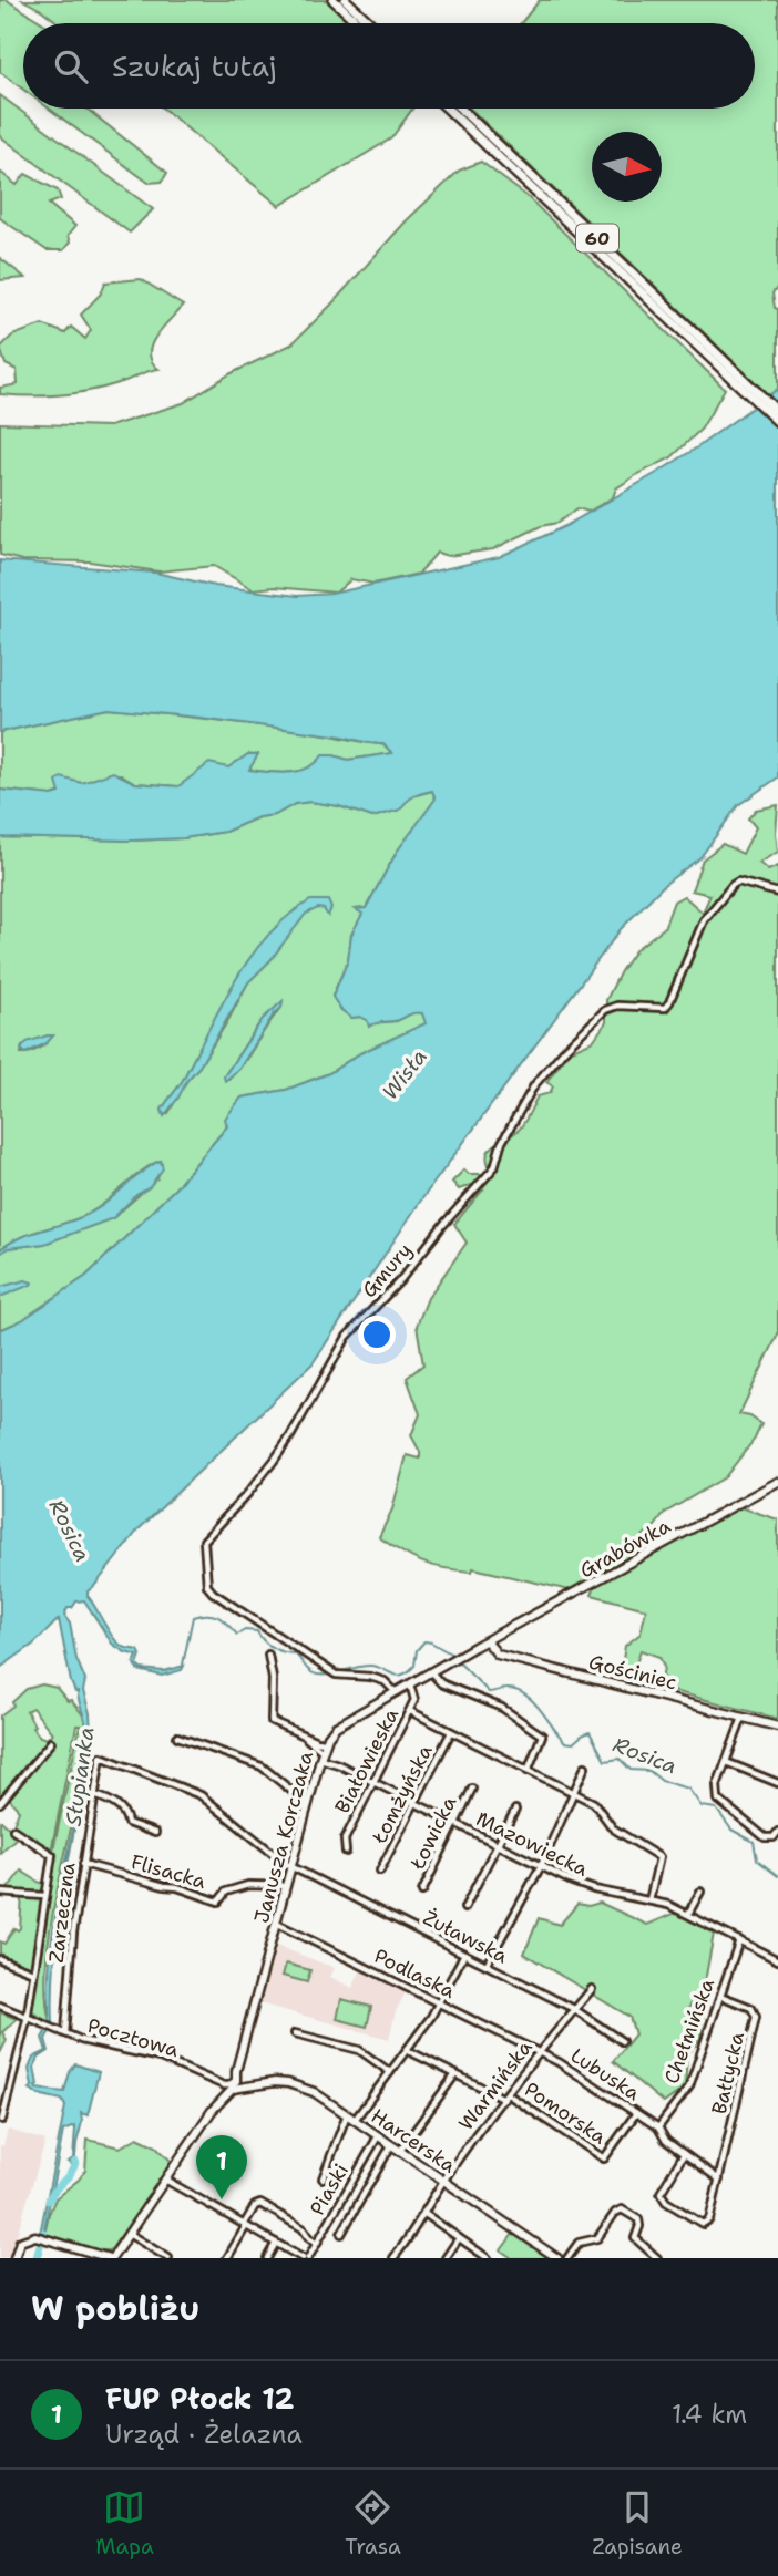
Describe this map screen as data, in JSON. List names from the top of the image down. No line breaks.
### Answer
{"streets":{"main road":["60"],"street":["Gmury","Grabówka","Gościniec","Białowieska","Łomżyńska","Łowicka","Janusza Korczaka","Mazowiecka","Flisacka","Zarzeczna","Żuławska","Podlaska","Chełmińska","Pocztowa","Bałtycka","Lubuska","Warmińska","Pomorska","Harcerska","Piaski"]},"crossings":[["Gmury","Janusza Korczaka"],["Grabówka","Gościniec"],["Grabówka","Janusza Korczaka"],["Gościniec","Janusza Korczaka"],["Białowieska","Janusza Korczaka"],["Białowieska","Mazowiecka"],["Łomżyńska","Mazowiecka"],["Łowicka","Mazowiecka"],["Janusza Korczaka","Mazowiecka"],["Janusza Korczaka","Flisacka"],["Janusza Korczaka","Zarzeczna"],["Janusza Korczaka","Żuławska"],["Janusza Korczaka","Podlaska"],["Janusza Korczaka","Pocztowa"],["Janusza Korczaka","Harcerska"],["Mazowiecka","Chełmińska"],["Flisacka","Zarzeczna"],["Zarzeczna","Żuławska"],["Zarzeczna","Pocztowa"],["Żuławska","Warmińska"],["Podlaska","Lubuska"],["Podlaska","Warmińska"],["Chełmińska","Bałtycka"],["Chełmińska","Lubuska"],["Pocztowa","Harcerska"],["Lubuska","Warmińska"],["Lubuska","Pomorska"],["Warmińska","Pomorska"],["Warmińska","Harcerska"],["Harcerska","Piaski"]],"water":["Wisła","Rosica","Słupianka"],"north":"right","page":{"search":"Szukaj tutaj","pins":"1","heading":"W pobliżu","list":[{"mark":"1","name":"FUP Płock 12","note":"Urząd · Żelazna","value":"1.4 km"}],"nav":["Mapa","Trasa","Zapisane"]}}
